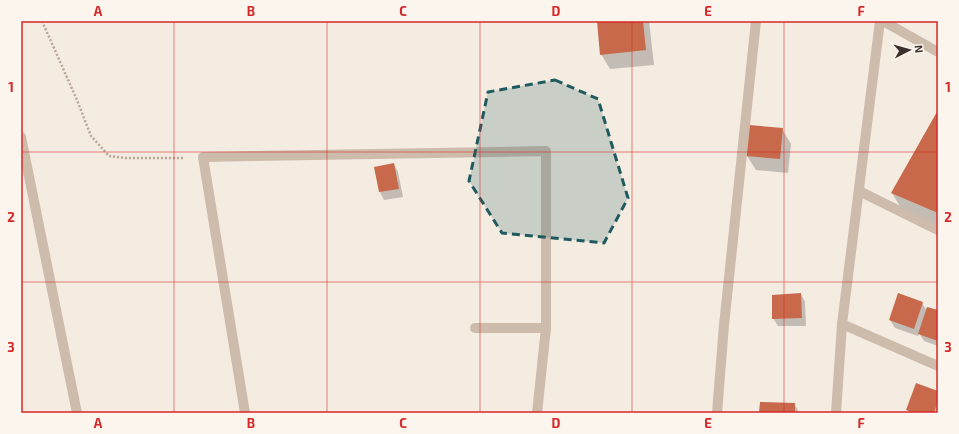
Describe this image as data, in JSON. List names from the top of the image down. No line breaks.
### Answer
{"north":"right","grid":{"columns":["A","B","C","D","E","F"],"rows":["1","2","3"]}}
